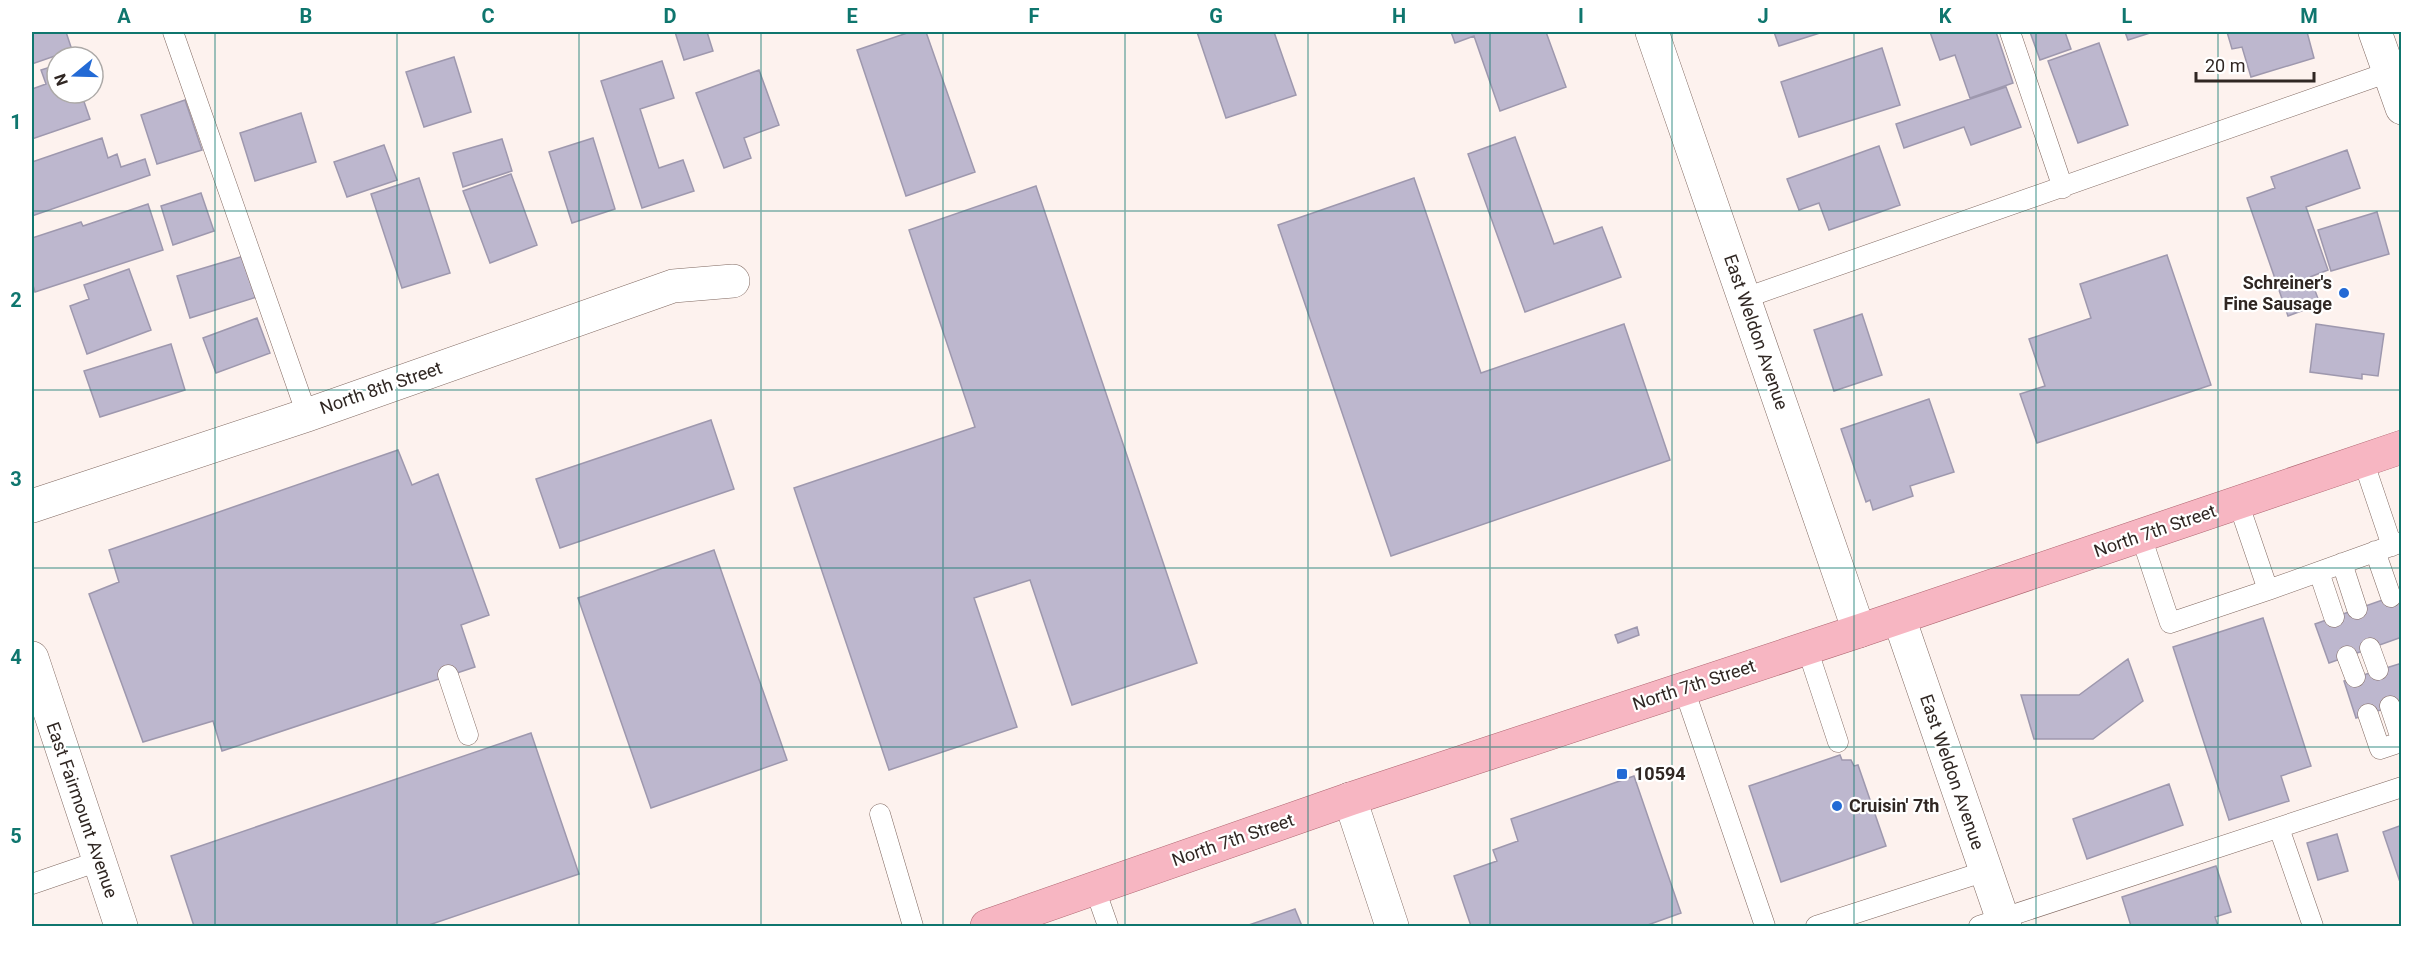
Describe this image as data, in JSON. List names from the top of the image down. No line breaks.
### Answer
{"streets":{"main road":["North 7th Street"],"street":["East Weldon Avenue","North 8th Street","East Fairmount Avenue"]},"crossings":[["East Weldon Avenue","North 7th Street"]],"places":{"other":["Schreiner's Fine Sausage","Cruisin' 7th"],"transit":["10594"]},"scale_bar":"20 m","north":"left","grid":{"columns":["A","B","C","D","E","F","G","H","I","J","K","L","M"],"rows":["1","2","3","4","5"]}}
